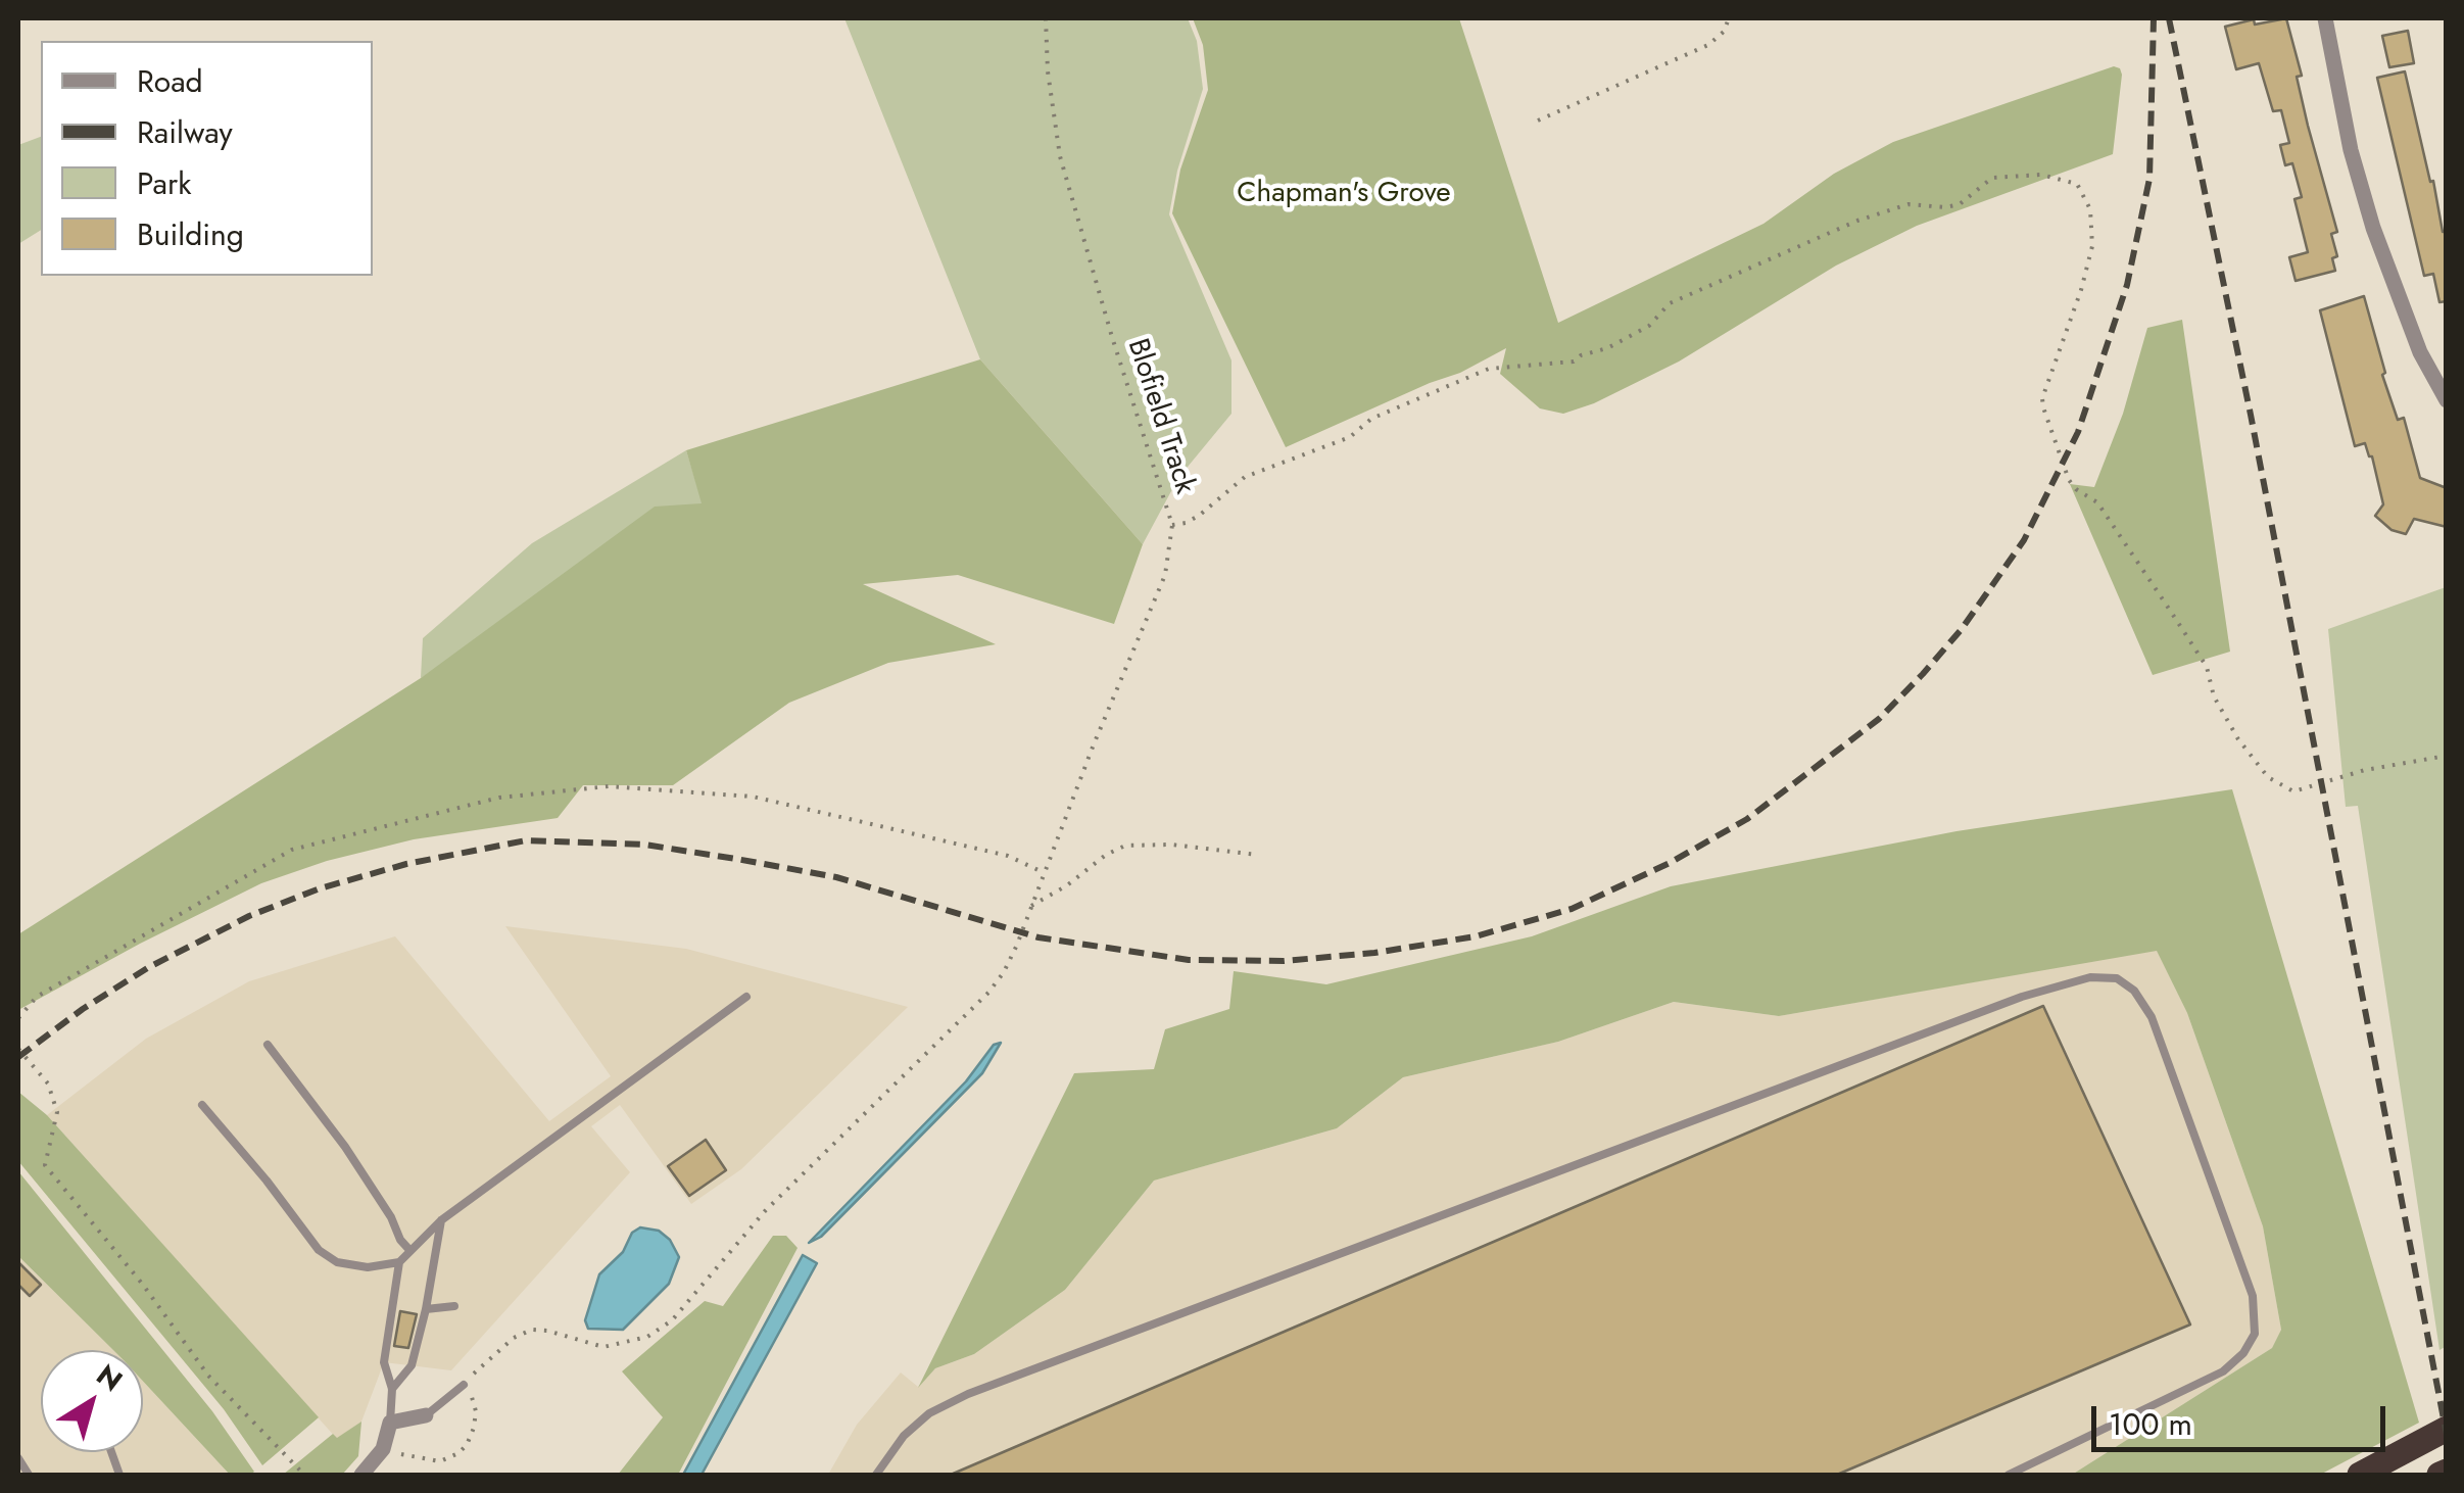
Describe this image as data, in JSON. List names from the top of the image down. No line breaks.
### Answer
{"streets":{"path":["Blofield Track"]},"parks":["Chapman's Grove"],"legend":["Road","Railway","Park","Building"],"scale_bar":"100 m","north":"top right"}
